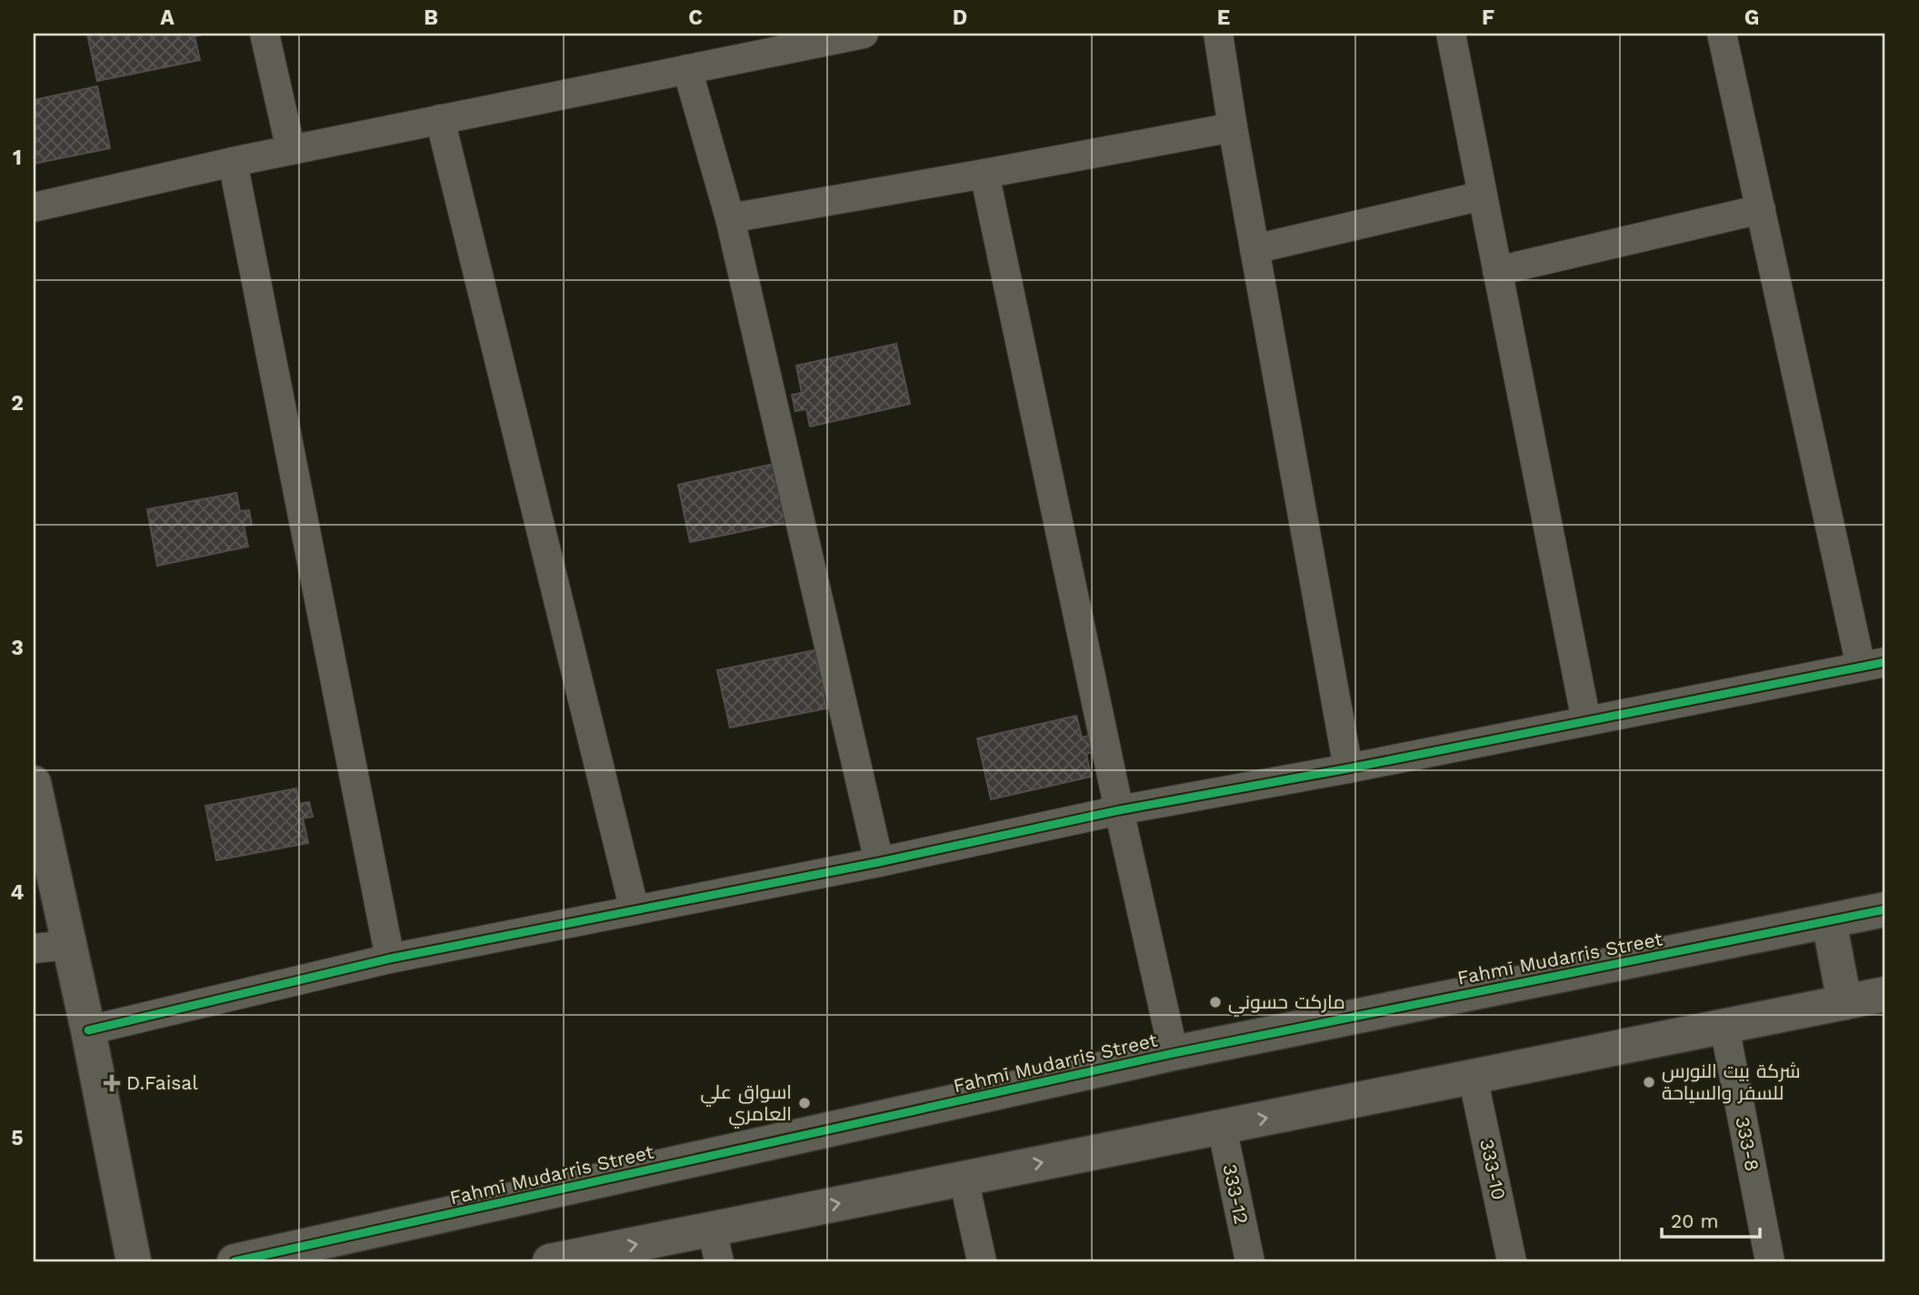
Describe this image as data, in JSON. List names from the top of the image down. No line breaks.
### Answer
{"streets":{"street":["Fahmī Mudarris Street","333-8","333-10","333-12"]},"places":{"other":["ماركت حسوني","شركة بيت النورس للسفر والسياحة","اسواق علي العامري"],"health":["D.Faisal"]},"scale_bar":"20 m","grid":{"columns":["A","B","C","D","E","F","G"],"rows":["1","2","3","4","5"]}}
